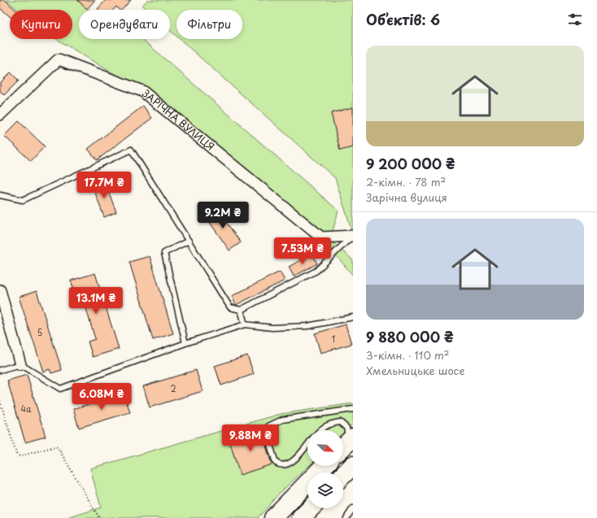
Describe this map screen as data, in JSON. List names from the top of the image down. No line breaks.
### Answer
{"streets":{"street":["ЗАРІЧНА ВУЛИЦЯ"]},"house_numbers":["5","1","2","4а"],"north":"bottom right","page":{"heading":"Об’єктів: 6","chip":["Купити","Орендувати","Фільтри"],"list":[{"name":"9 200 000 ₴","note":"2-кімн. · 78 m² · Зарічна вулиця"},{"name":"9 880 000 ₴","note":"3-кімн. · 110 m² · Хмельницьке шосе"}],"price":["17.7M ₴","9.2M ₴","7.53M ₴","13.1M ₴","6.08M ₴","9.88M ₴"]}}
